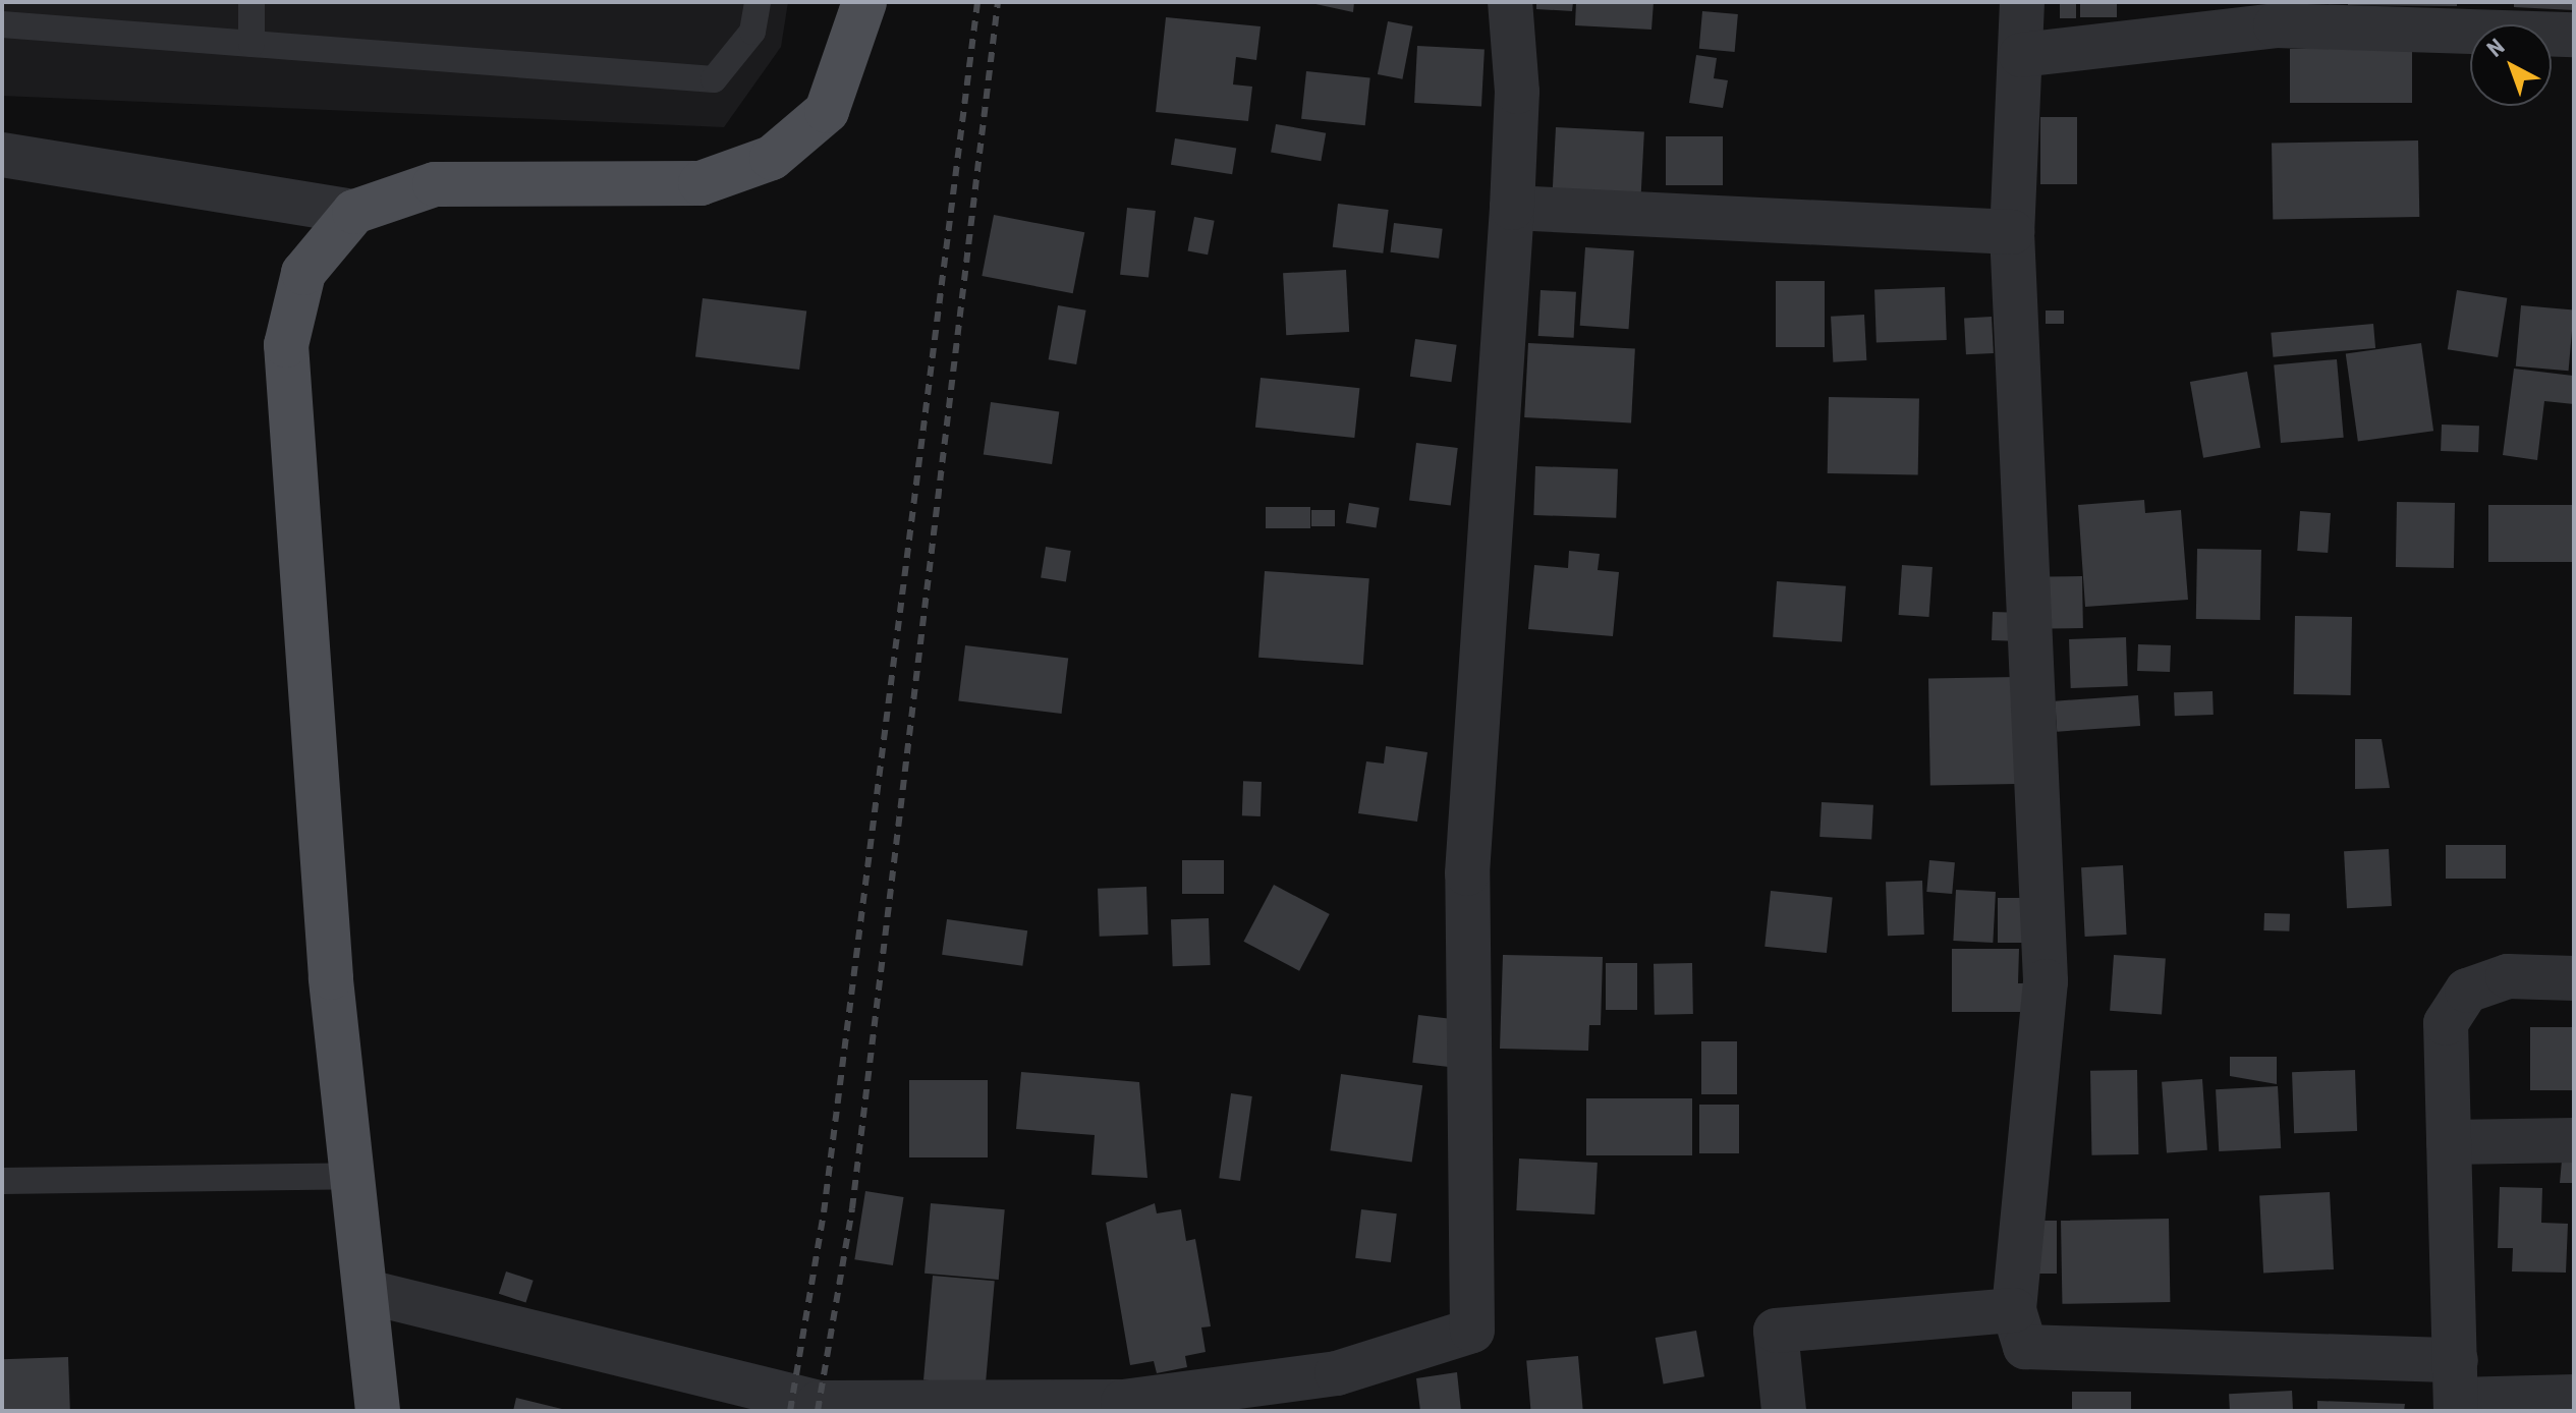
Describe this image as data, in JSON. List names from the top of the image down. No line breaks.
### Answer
{"north":"top left"}
